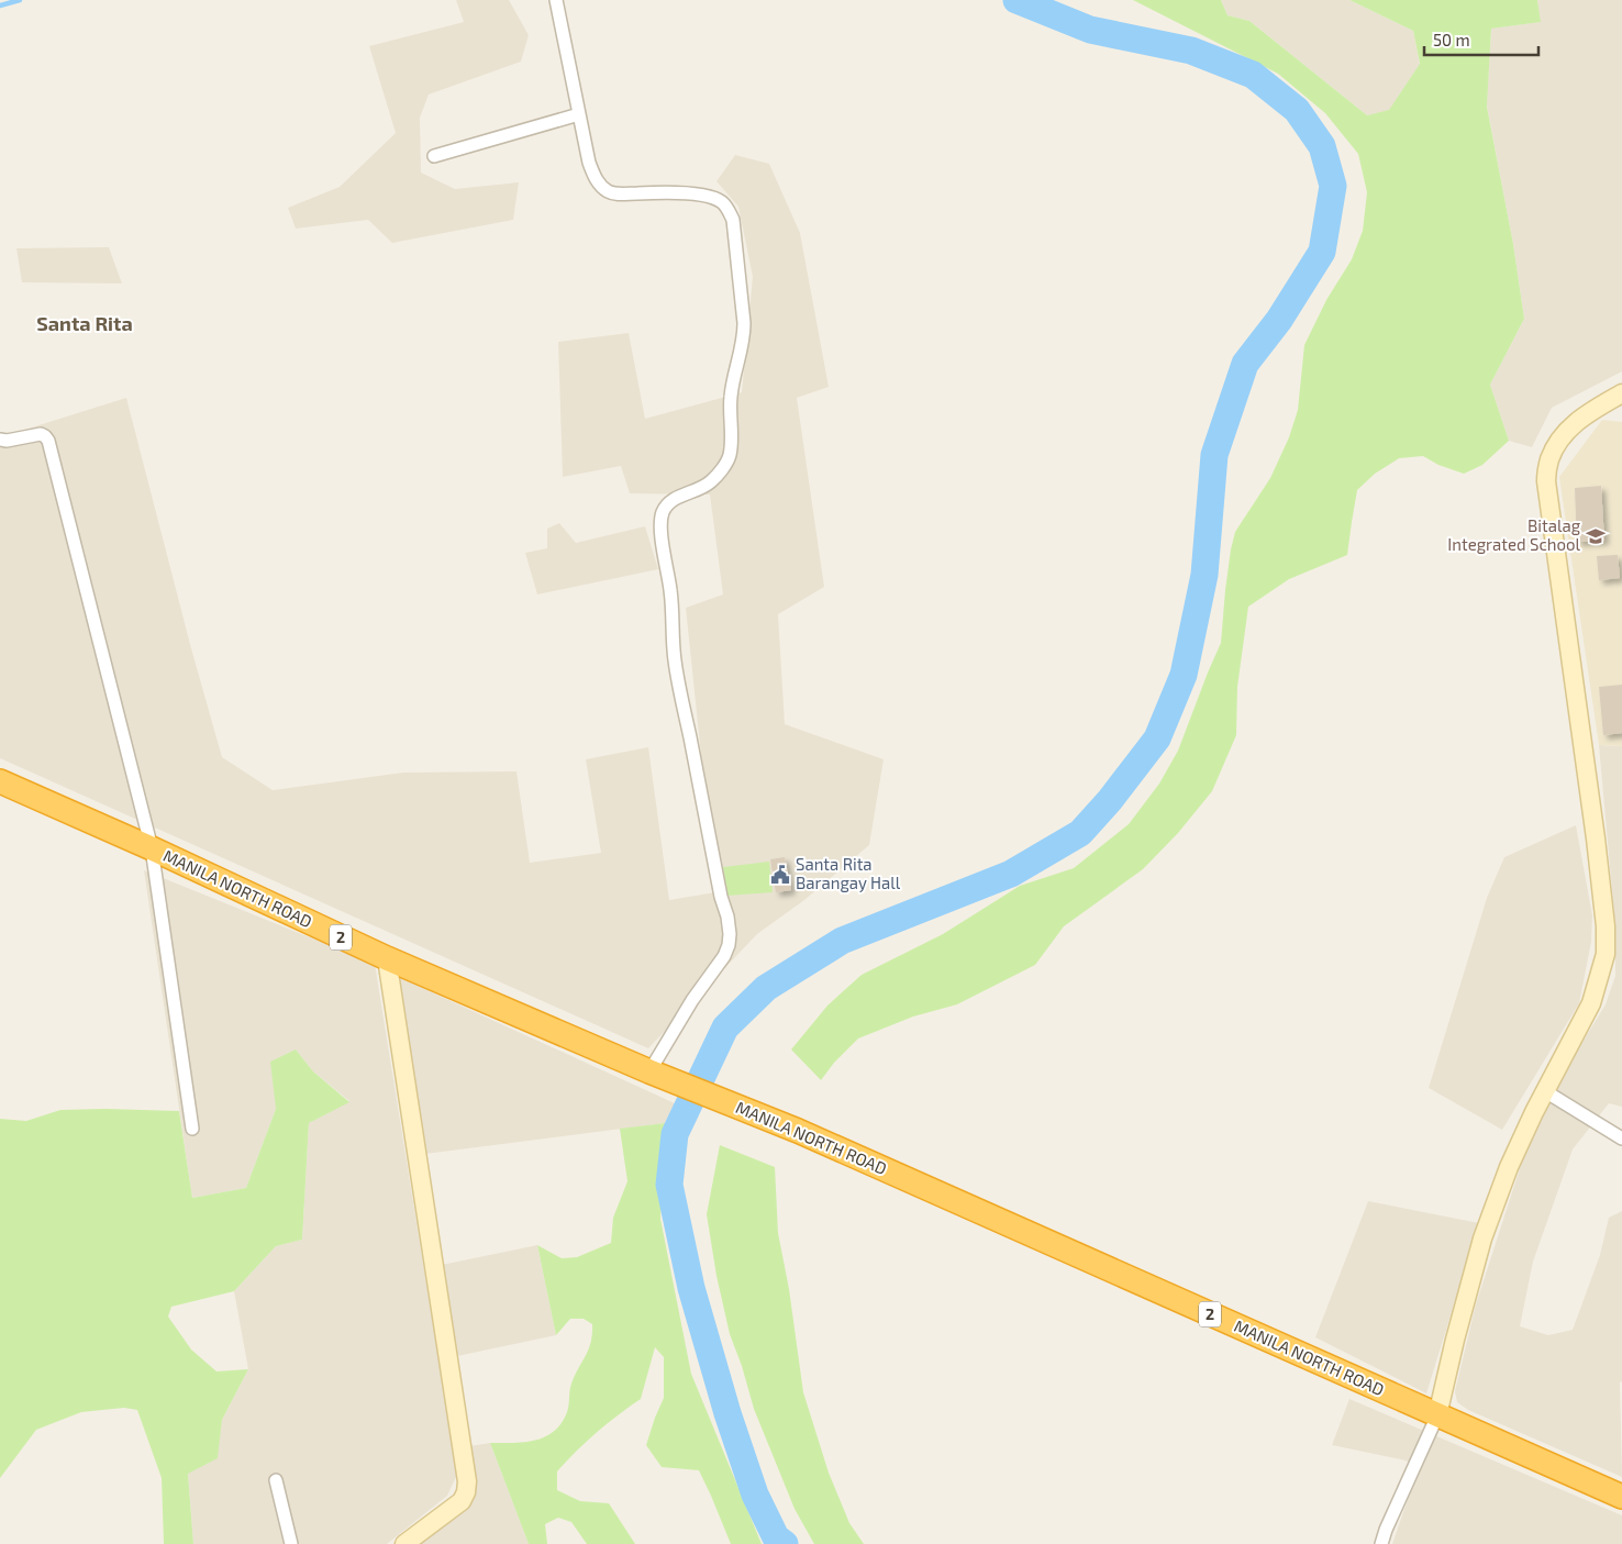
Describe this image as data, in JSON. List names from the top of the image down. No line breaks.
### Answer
{"streets":{"highway":["MANILA NORTH ROAD","2"]},"districts":["Santa Rita"],"places":{"school or university":["Bitalag Integrated School"],"public building":["Santa Rita Barangay Hall"]},"scale_bar":"50 m"}
